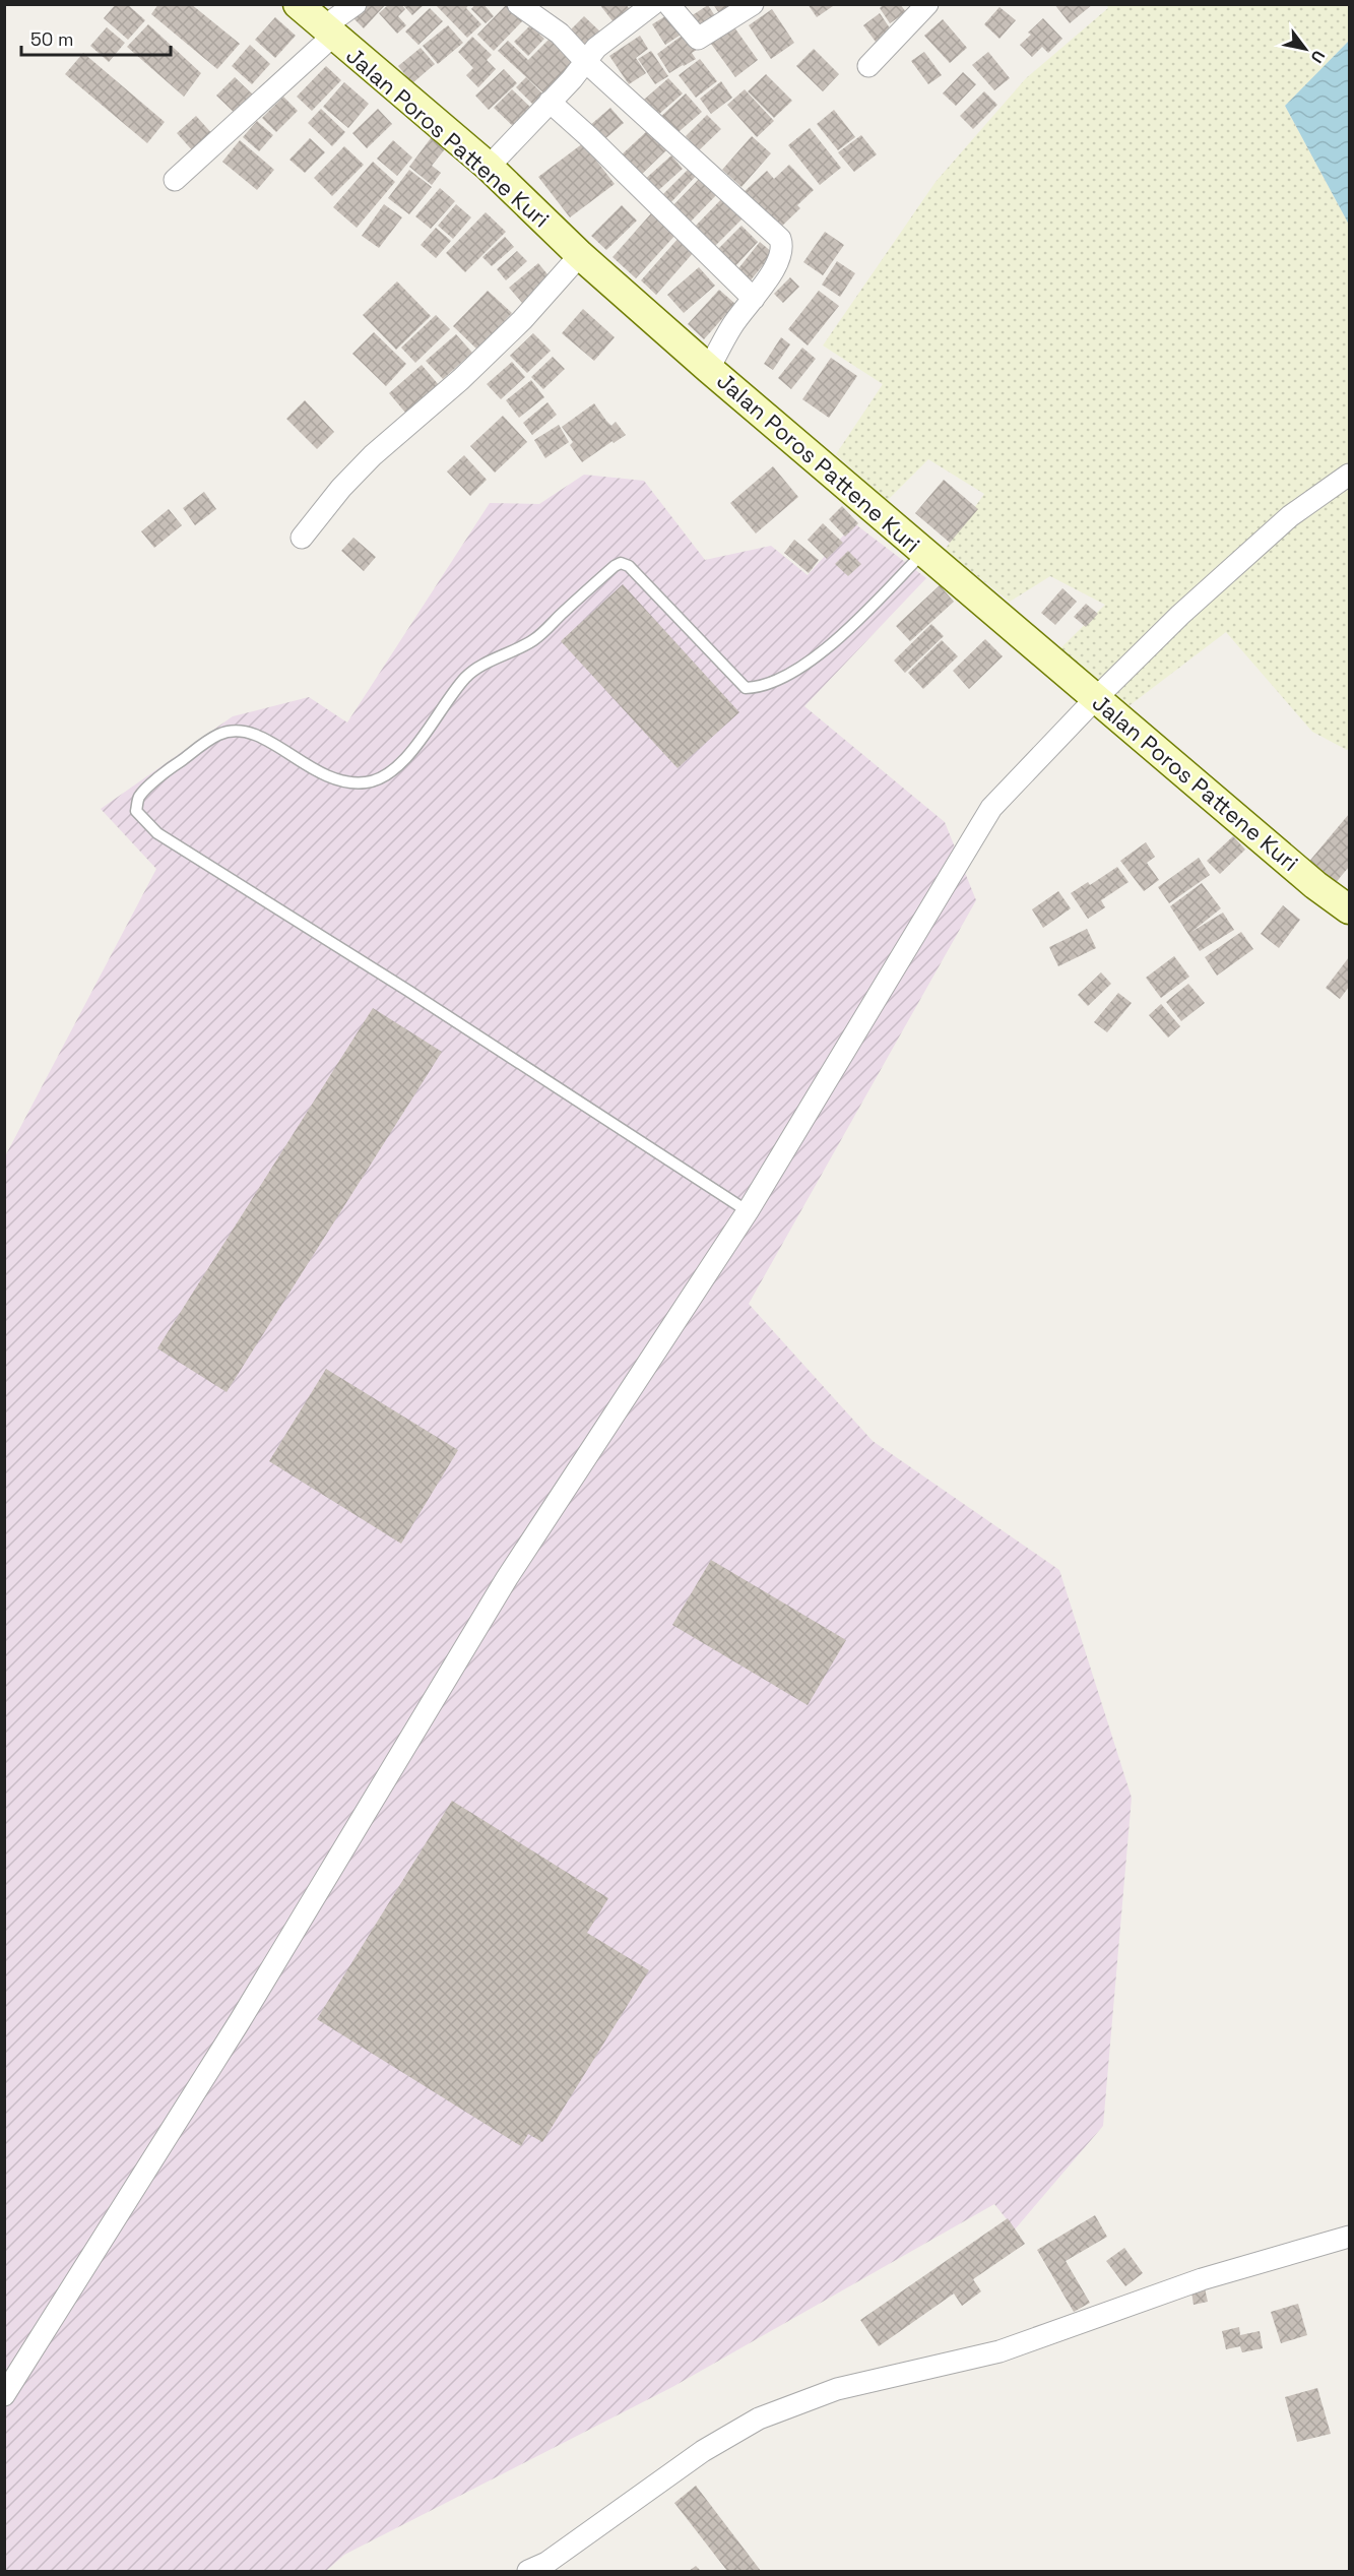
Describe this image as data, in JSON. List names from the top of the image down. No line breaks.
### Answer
{"streets":{"street":["Jalan Poros Pattene Kuri"]},"scale_bar":"50 m","north":"bottom right"}
